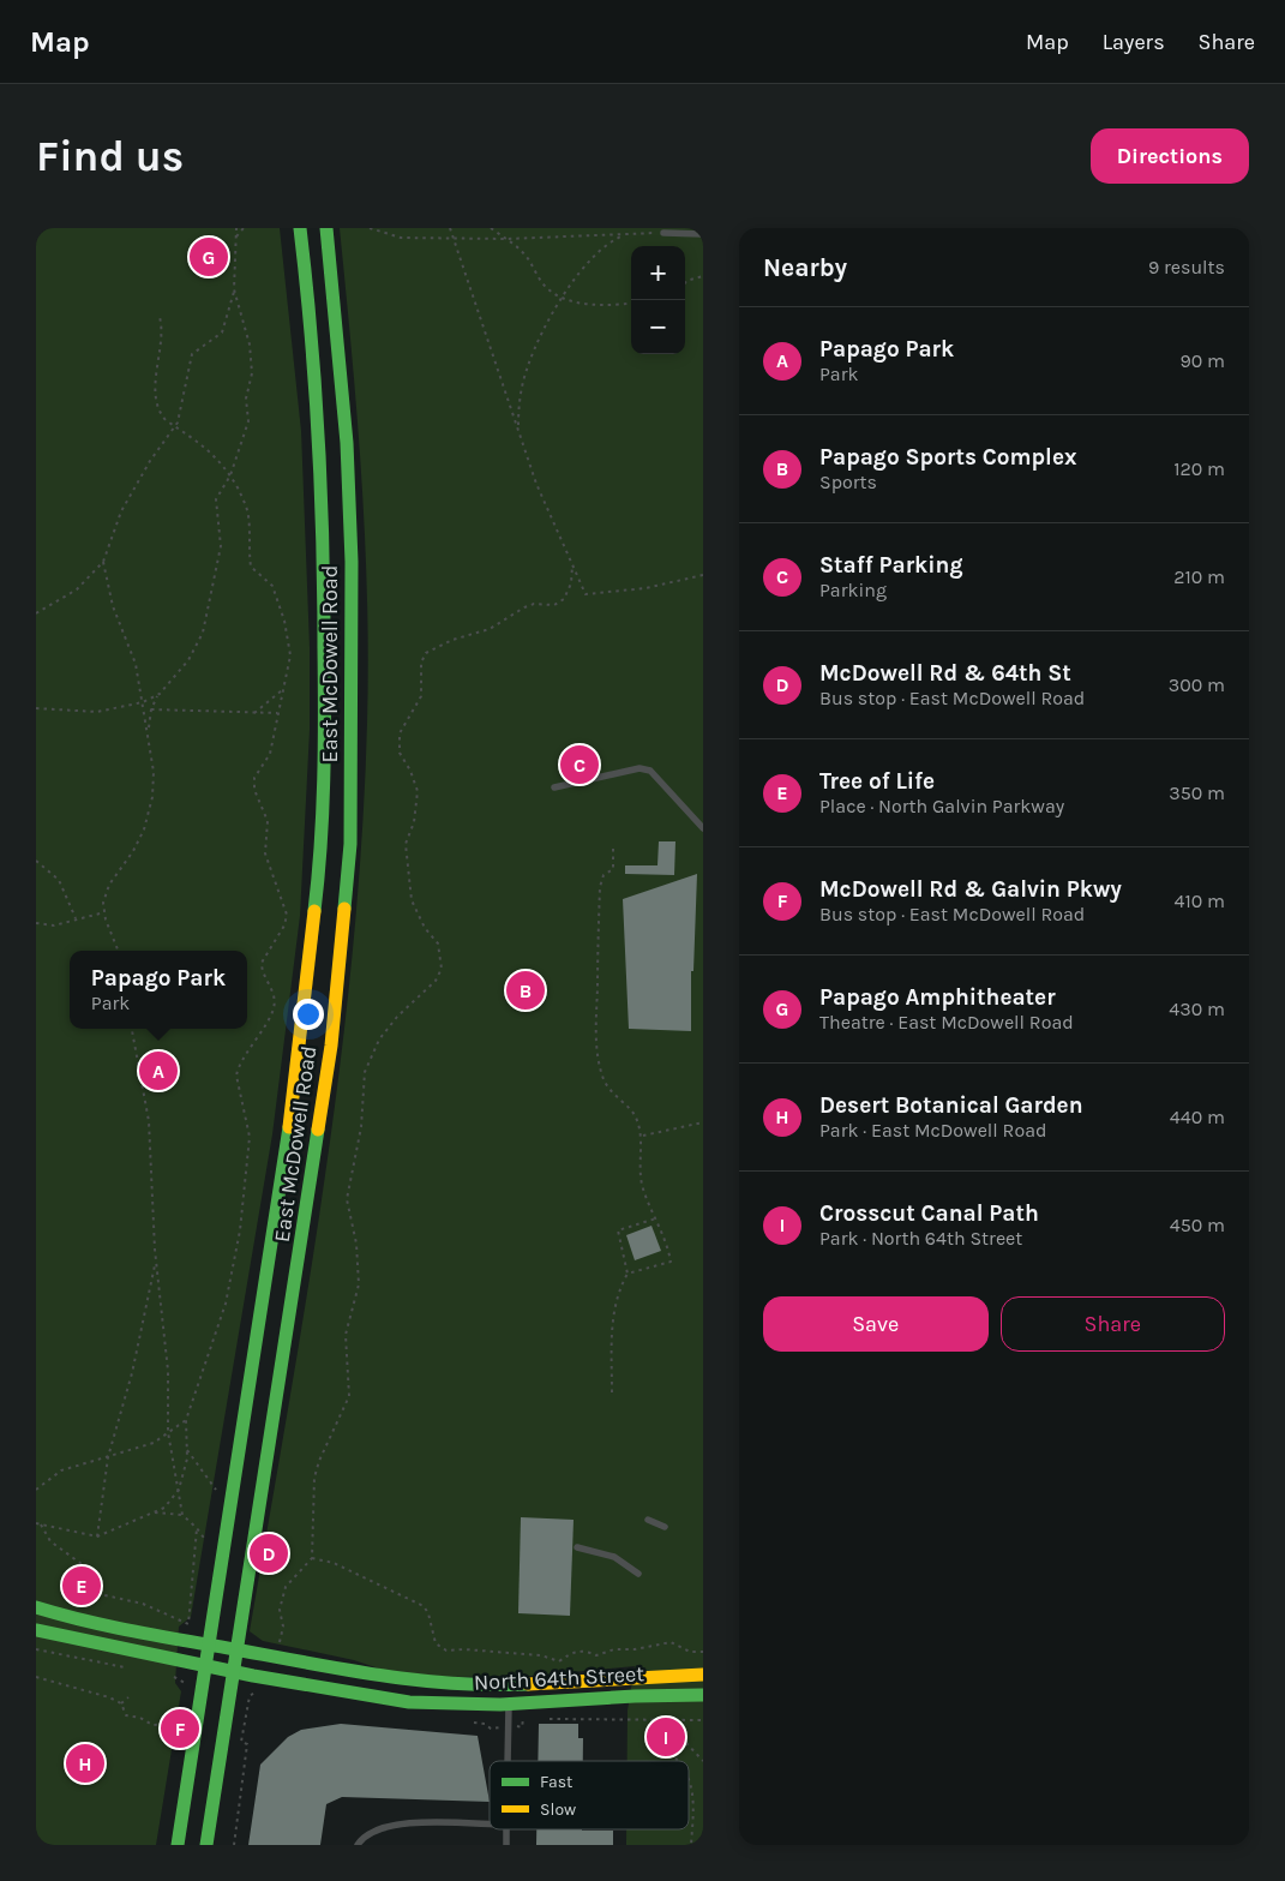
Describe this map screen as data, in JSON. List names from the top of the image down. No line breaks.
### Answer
{"streets":{"main road":["East McDowell Road","North 64th Street"]},"crossings":[["East McDowell Road","North 64th Street"]],"legend":["Fast","Slow"],"page":{"header":"Map","nav":["Map","Layers","Share"],"buttons":["Directions",["Save","Share"]],"title":"Find us","heading":["Nearby","9 results"],"pins":["G","C","B","A","D","E","F","I","H"],"map_buttons":["+","−"],"list":[{"mark":"A","name":"Papago Park","note":"Park","value":"90 m"},{"mark":"B","name":"Papago Sports Complex","note":"Sports","value":"120 m"},{"mark":"C","name":"Staff Parking","note":"Parking","value":"210 m"},{"mark":"D","name":"McDowell Rd & 64th St","note":"Bus stop · East McDowell Road","value":"300 m"},{"mark":"E","name":"Tree of Life","note":"Place · North Galvin Parkway","value":"350 m"},{"mark":"F","name":"McDowell Rd & Galvin Pkwy","note":"Bus stop · East McDowell Road","value":"410 m"},{"mark":"G","name":"Papago Amphitheater","note":"Theatre · East McDowell Road","value":"430 m"},{"mark":"H","name":"Desert Botanical Garden","note":"Park · East McDowell Road","value":"440 m"},{"mark":"I","name":"Crosscut Canal Path","note":"Park · North 64th Street","value":"450 m"}],"popup":["Papago Park","Park"]}}
